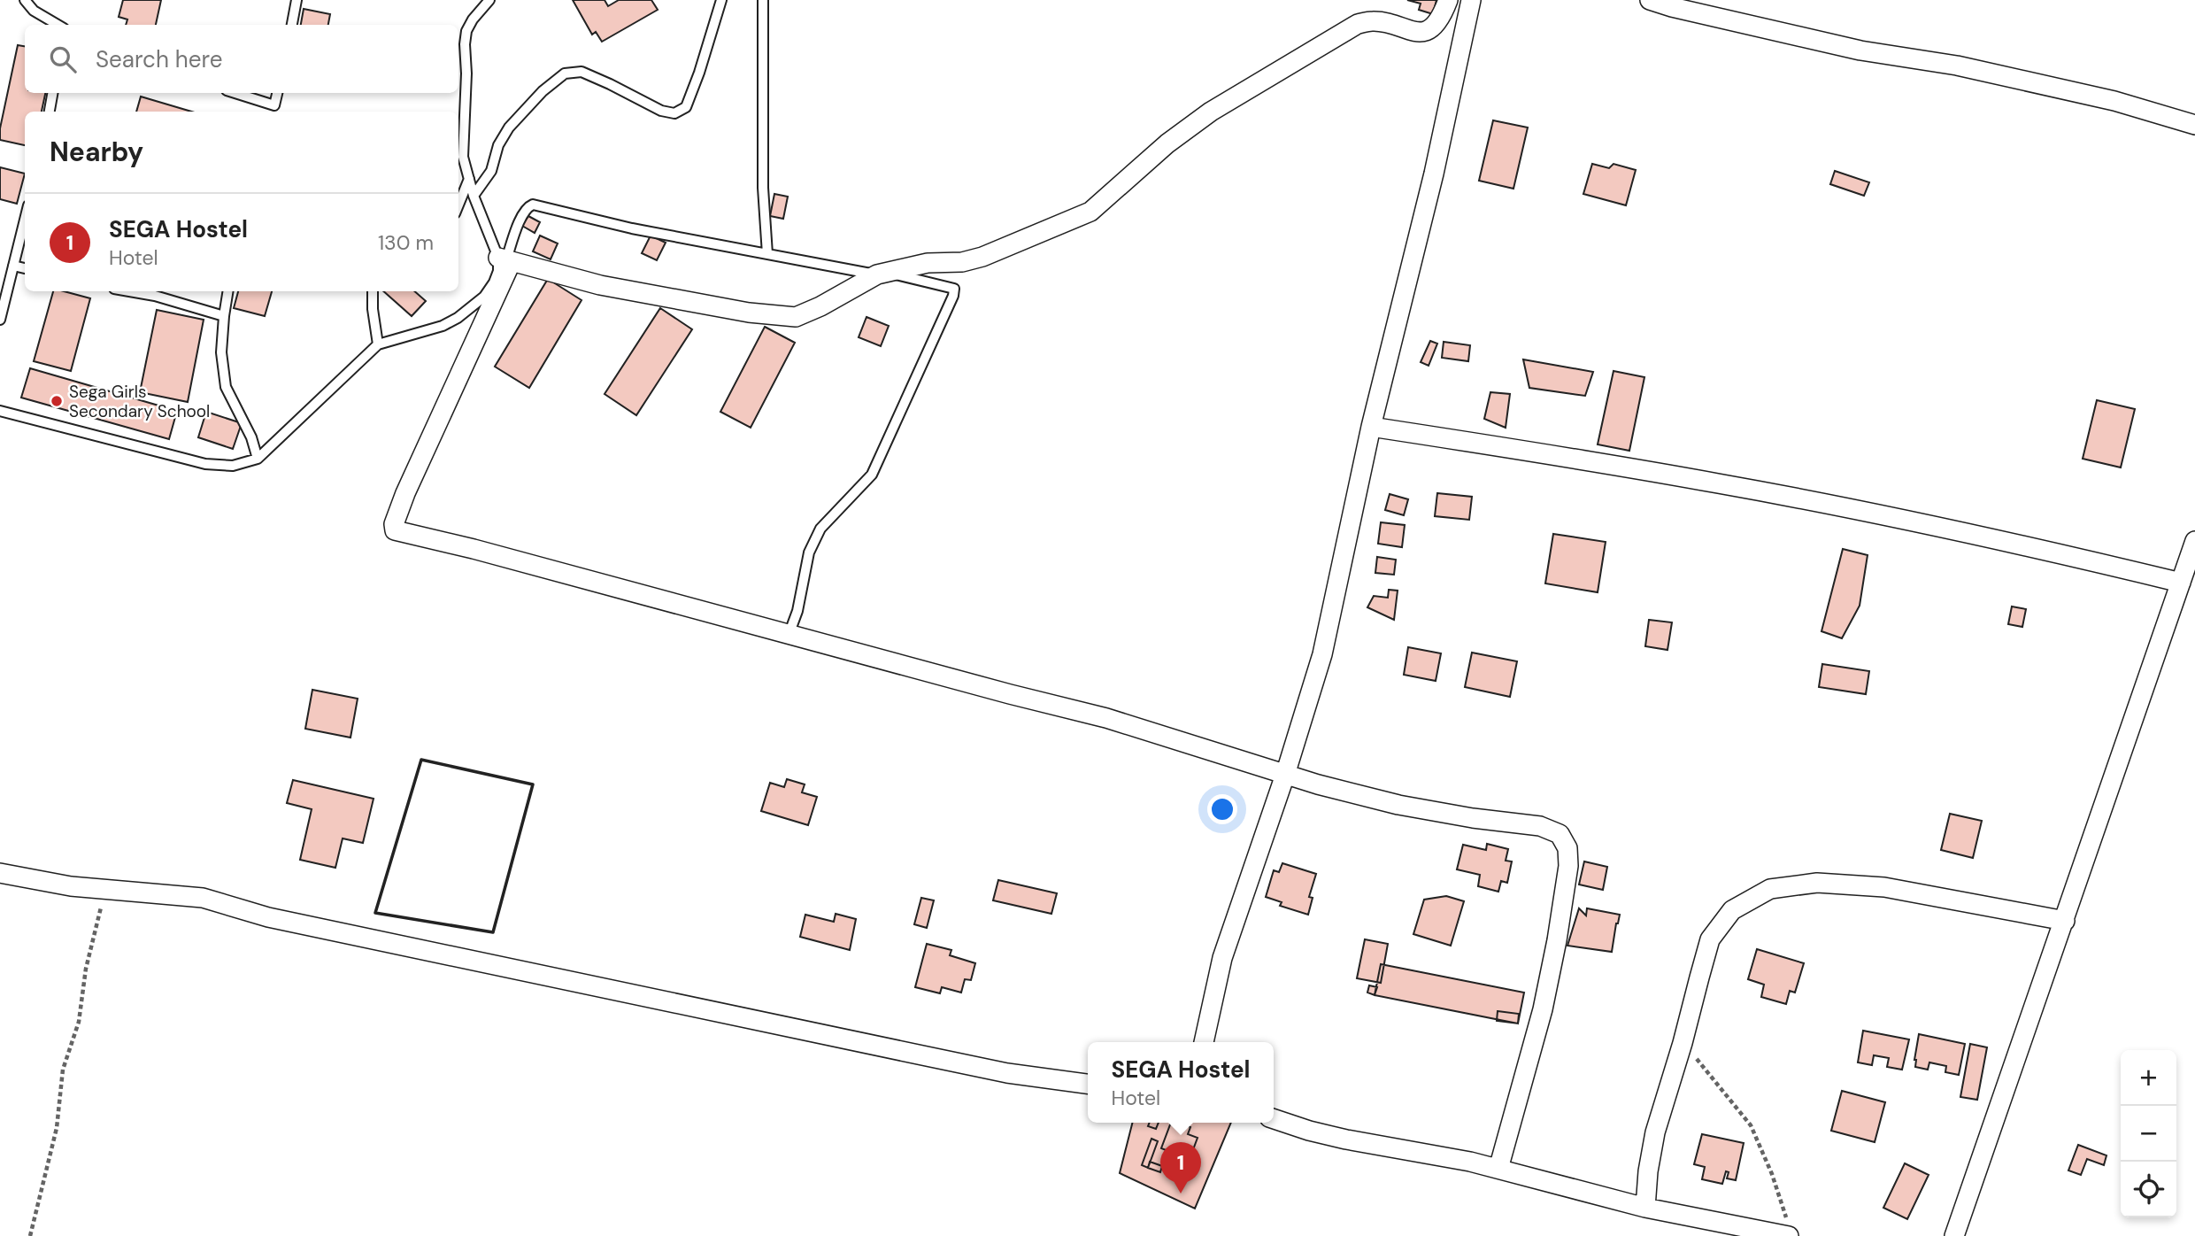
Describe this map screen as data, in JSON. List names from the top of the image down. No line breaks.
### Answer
{"places":["Sega Girls Secondary School"],"page":{"search":"Search here","heading":"Nearby","list":[{"mark":"1","name":"SEGA Hostel","note":"Hotel","value":"130 m"}],"popup":["SEGA Hostel","Hotel"],"map_buttons":["+","−"],"pins":"1"}}
